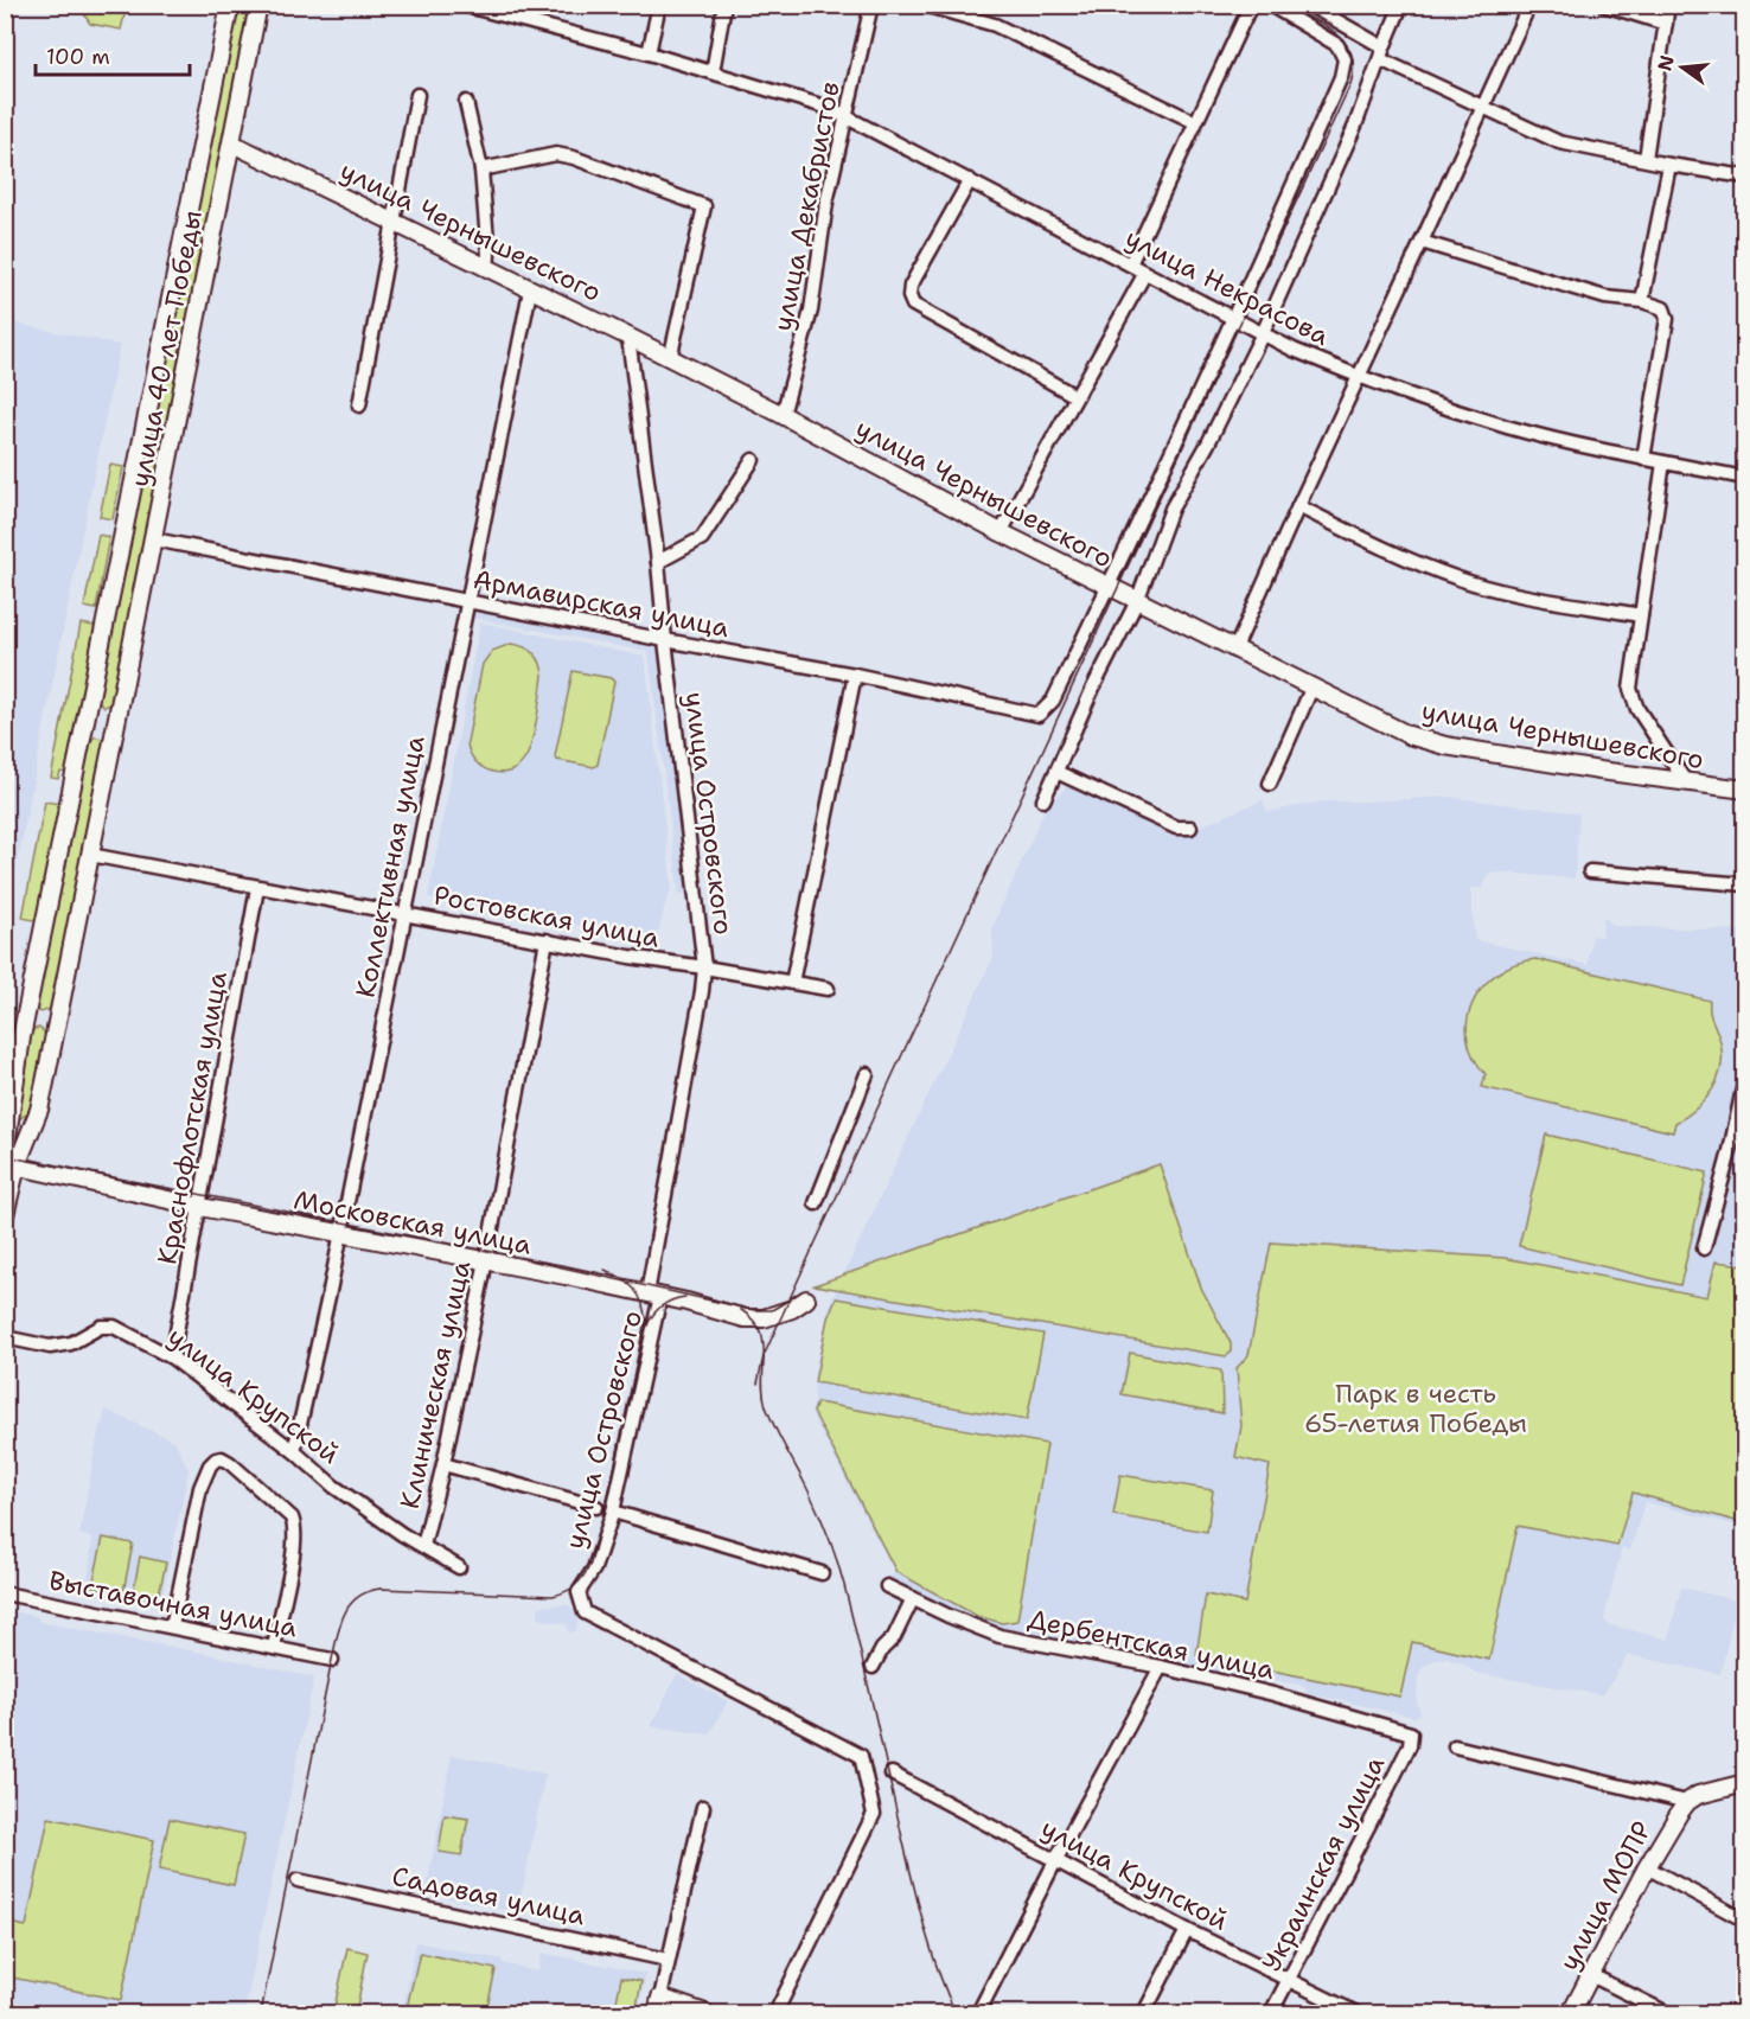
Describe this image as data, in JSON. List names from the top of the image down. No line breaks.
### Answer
{"streets":{"main road":["улица Чернышевского","улица 40 лет Победы","Московская улица","улица МОПР"],"street":["улица Декабристов","улица Некрасова","Армавирская улица","улица Островского","Коллективная улица","Ростовская улица","Краснофлотская улица","Клиническая улица","улица Крупской","Выставочная улица","Дербентская улица","Украинская улица","Садовая улица"]},"crossings":[["улица Декабристов","улица Чернышевского"],["улица Декабристов","улица Некрасова"],["улица Чернышевского","улица 40 лет Победы"],["улица Чернышевского","Армавирская улица"],["улица Чернышевского","улица Островского"],["улица Чернышевского","Коллективная улица"],["улица 40 лет Победы","Армавирская улица"],["улица 40 лет Победы","Ростовская улица"],["улица 40 лет Победы","Московская улица"],["Армавирская улица","улица Островского"],["Армавирская улица","Коллективная улица"],["улица Островского","Ростовская улица"],["улица Островского","Московская улица"],["Коллективная улица","Ростовская улица"],["Коллективная улица","Московская улица"],["Коллективная улица","улица Крупской"],["Ростовская улица","Краснофлотская улица"],["Ростовская улица","Клиническая улица"],["Краснофлотская улица","Московская улица"],["Краснофлотская улица","улица Крупской"],["Московская улица","Клиническая улица"],["Клиническая улица","улица Крупской"],["улица Крупской","Украинская улица"],["Дербентская улица","Украинская улица"]],"parks":["Парк в честь 65-летия Победы"],"scale_bar":"100 m","north":"left"}
